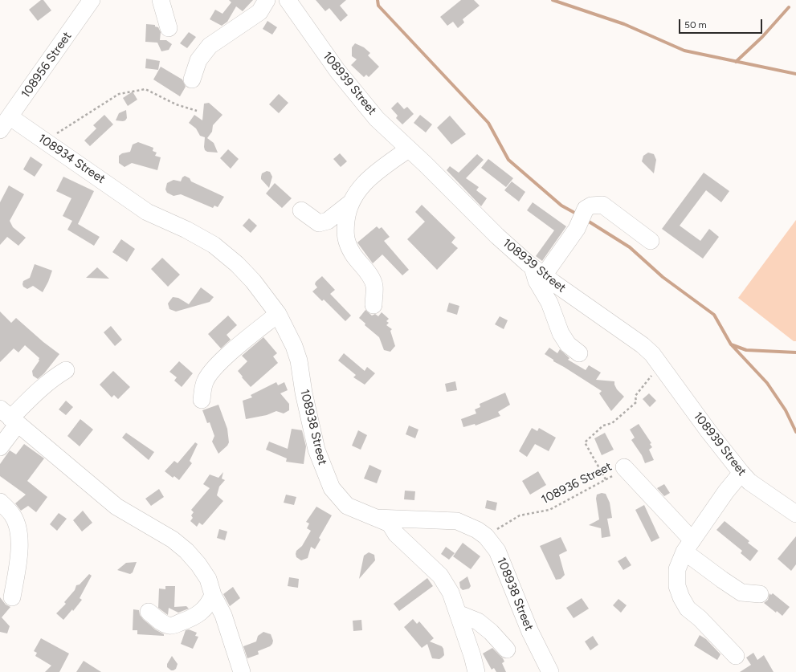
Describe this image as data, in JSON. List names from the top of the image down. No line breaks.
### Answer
{"streets":{"street":["108956 Street","108939 Street","108934 Street","108938 Street"],"path":["108936 Street"]},"crossings":[["108956 Street","108934 Street"],["108934 Street","108938 Street"],["108938 Street","108936 Street"]],"scale_bar":"50 m"}
